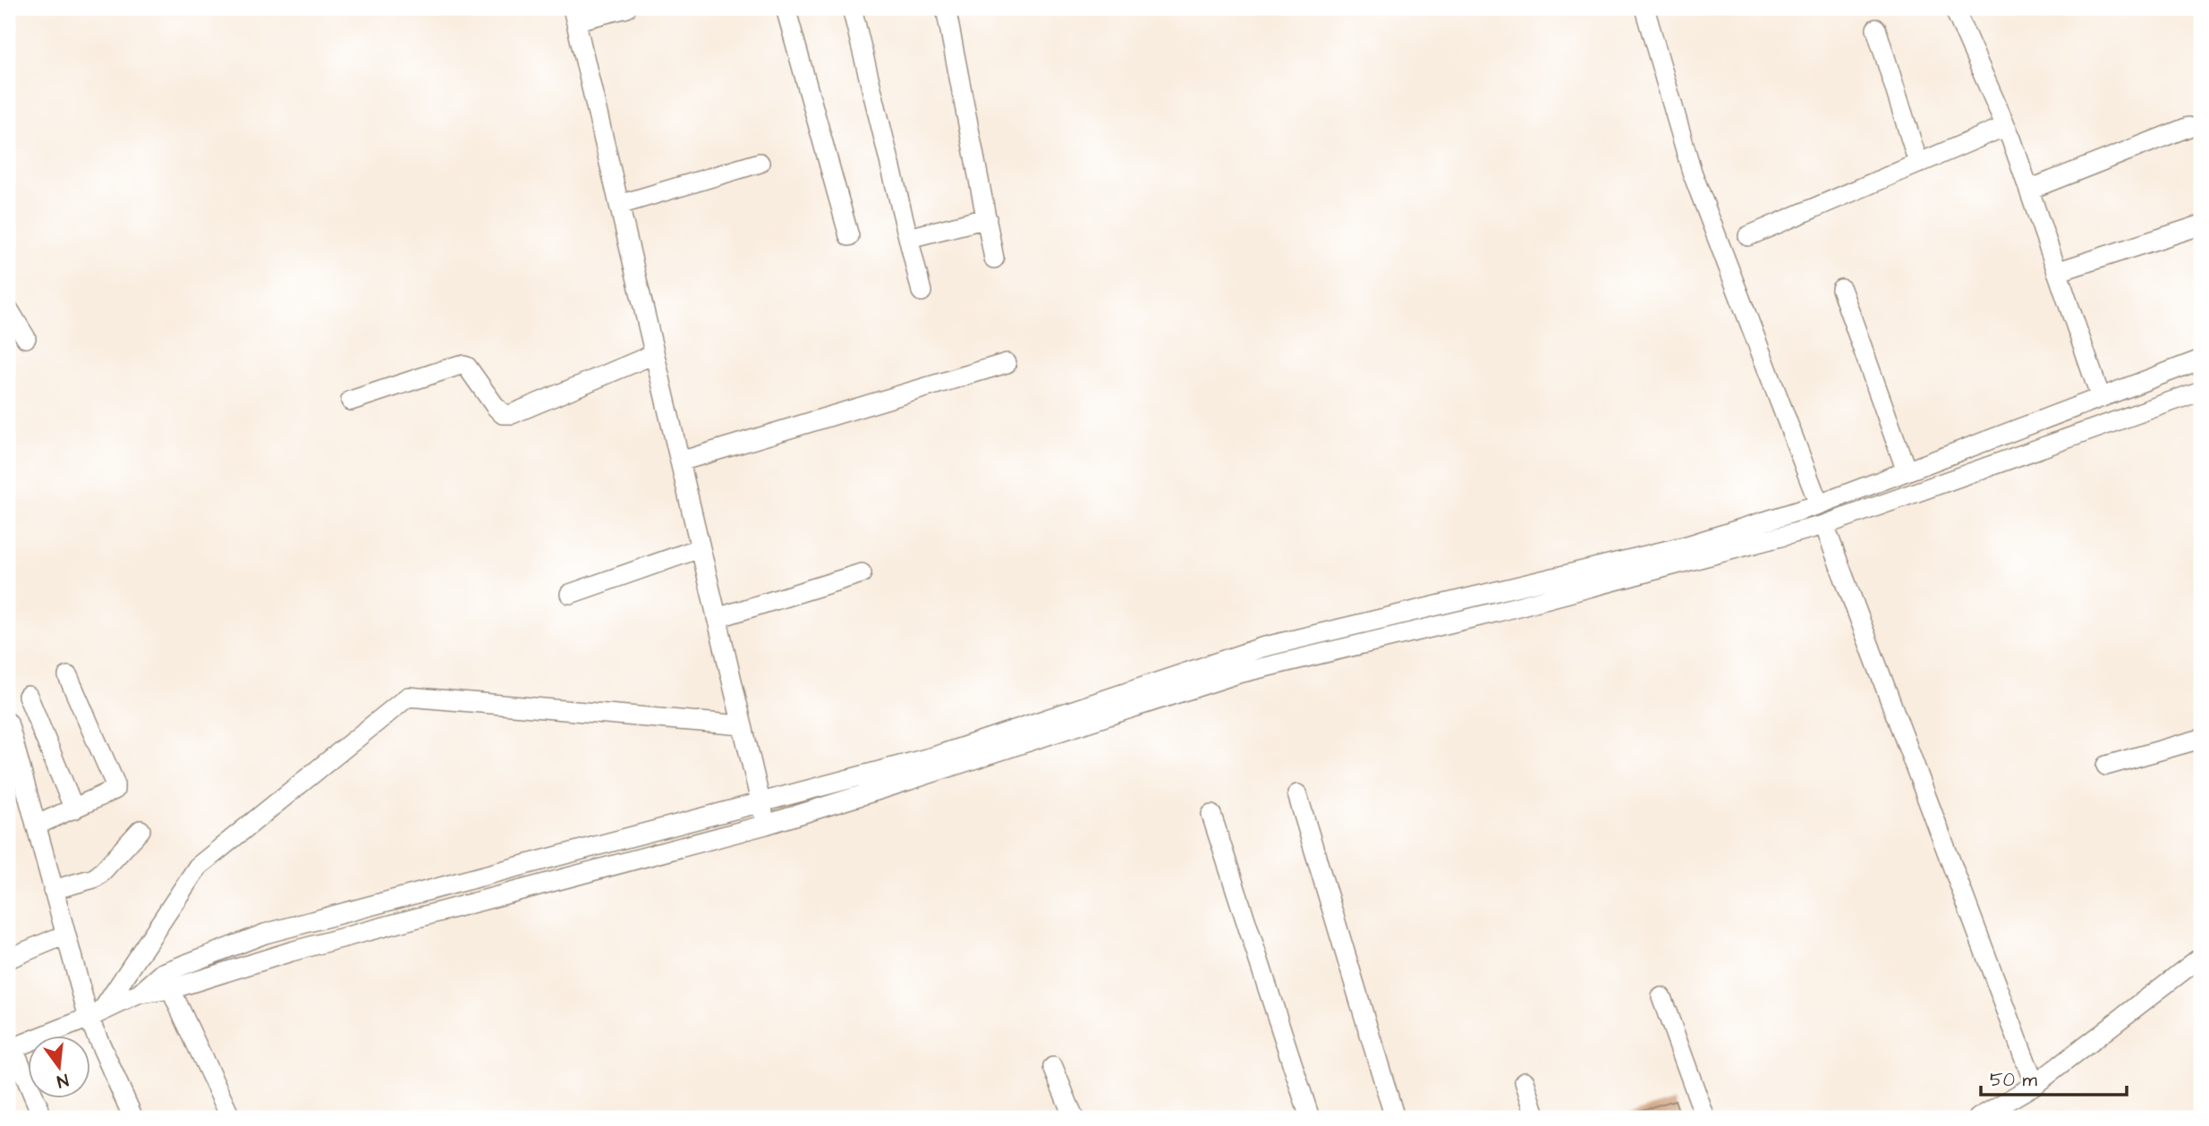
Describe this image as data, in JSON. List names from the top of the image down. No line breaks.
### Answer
{"scale_bar":"50 m","north":"bottom"}
